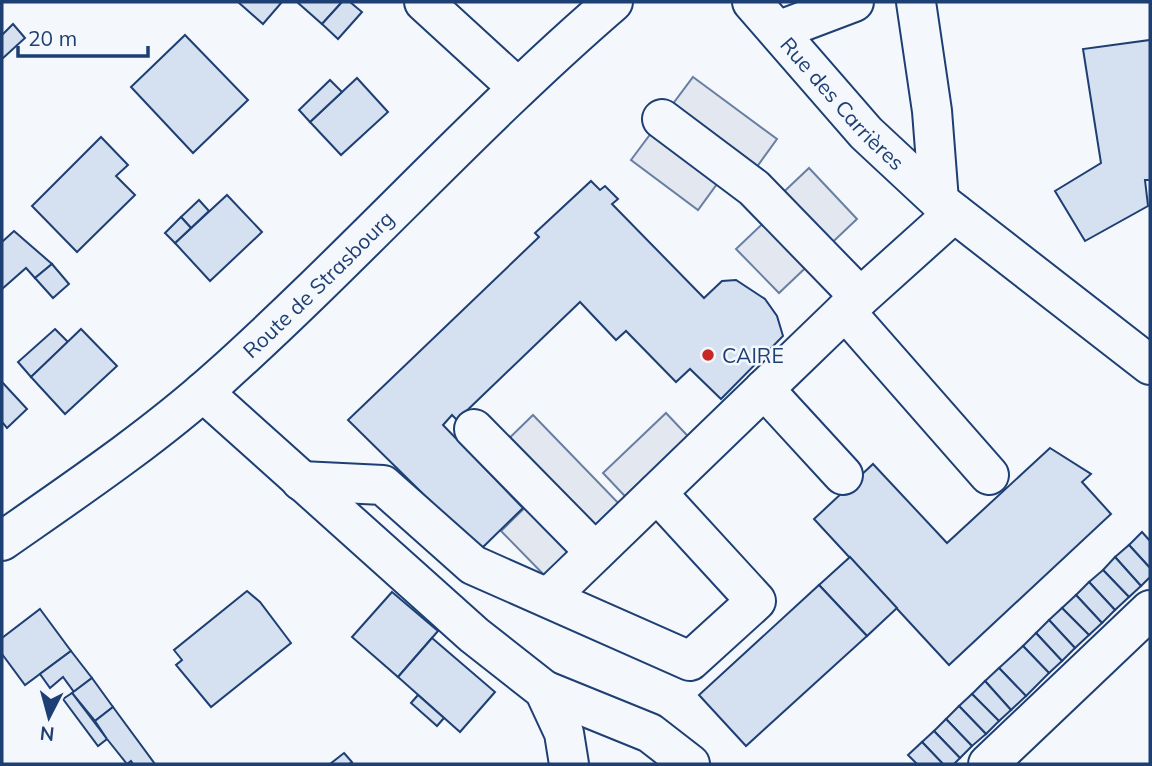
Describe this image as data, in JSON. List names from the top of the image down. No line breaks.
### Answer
{"streets":{"street":["Rue des Carrières","Route de Strasbourg"]},"places":["CAIRE"],"scale_bar":"20 m","north":"bottom"}
